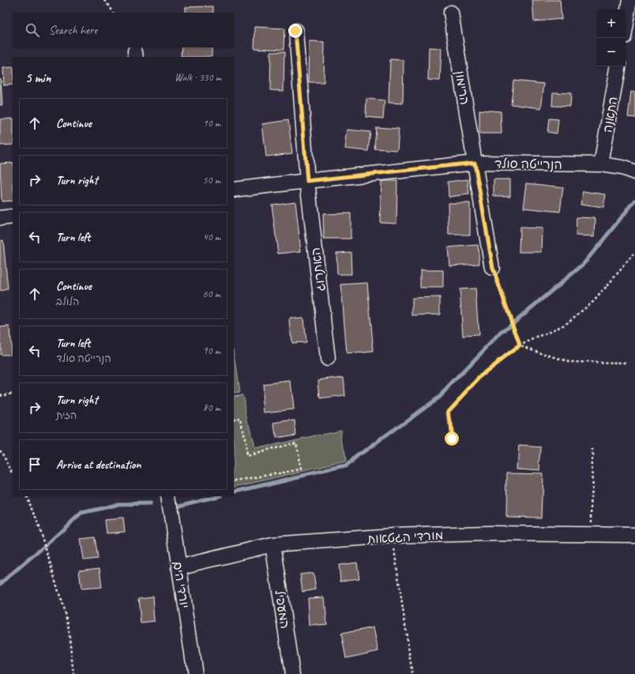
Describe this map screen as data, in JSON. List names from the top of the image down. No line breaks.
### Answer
{"streets":{"street":["הרימון","התאנה","הנרייטה סולד","האתרוג","מורדי הגטאות","יורדי הים","המעפיל"]},"crossings":[["הרימון","הנרייטה סולד"],["התאנה","הנרייטה סולד"],["הנרייטה סולד","האתרוג"],["מורדי הגטאות","יורדי הים"],["מורדי הגטאות","המעפיל"]],"page":{"map_buttons":["+","−"],"search":"Search here","heading":["5 min","Walk · 330 m"],"list":[["Continue","10 m"],["Turn right","50 m"],["Turn left","40 m"],["Continue","הלולב","60 m"],["Turn left","הנרייטה סולד","90 m"],["Turn right","הזית","80 m"],"Arrive at destination"]}}
